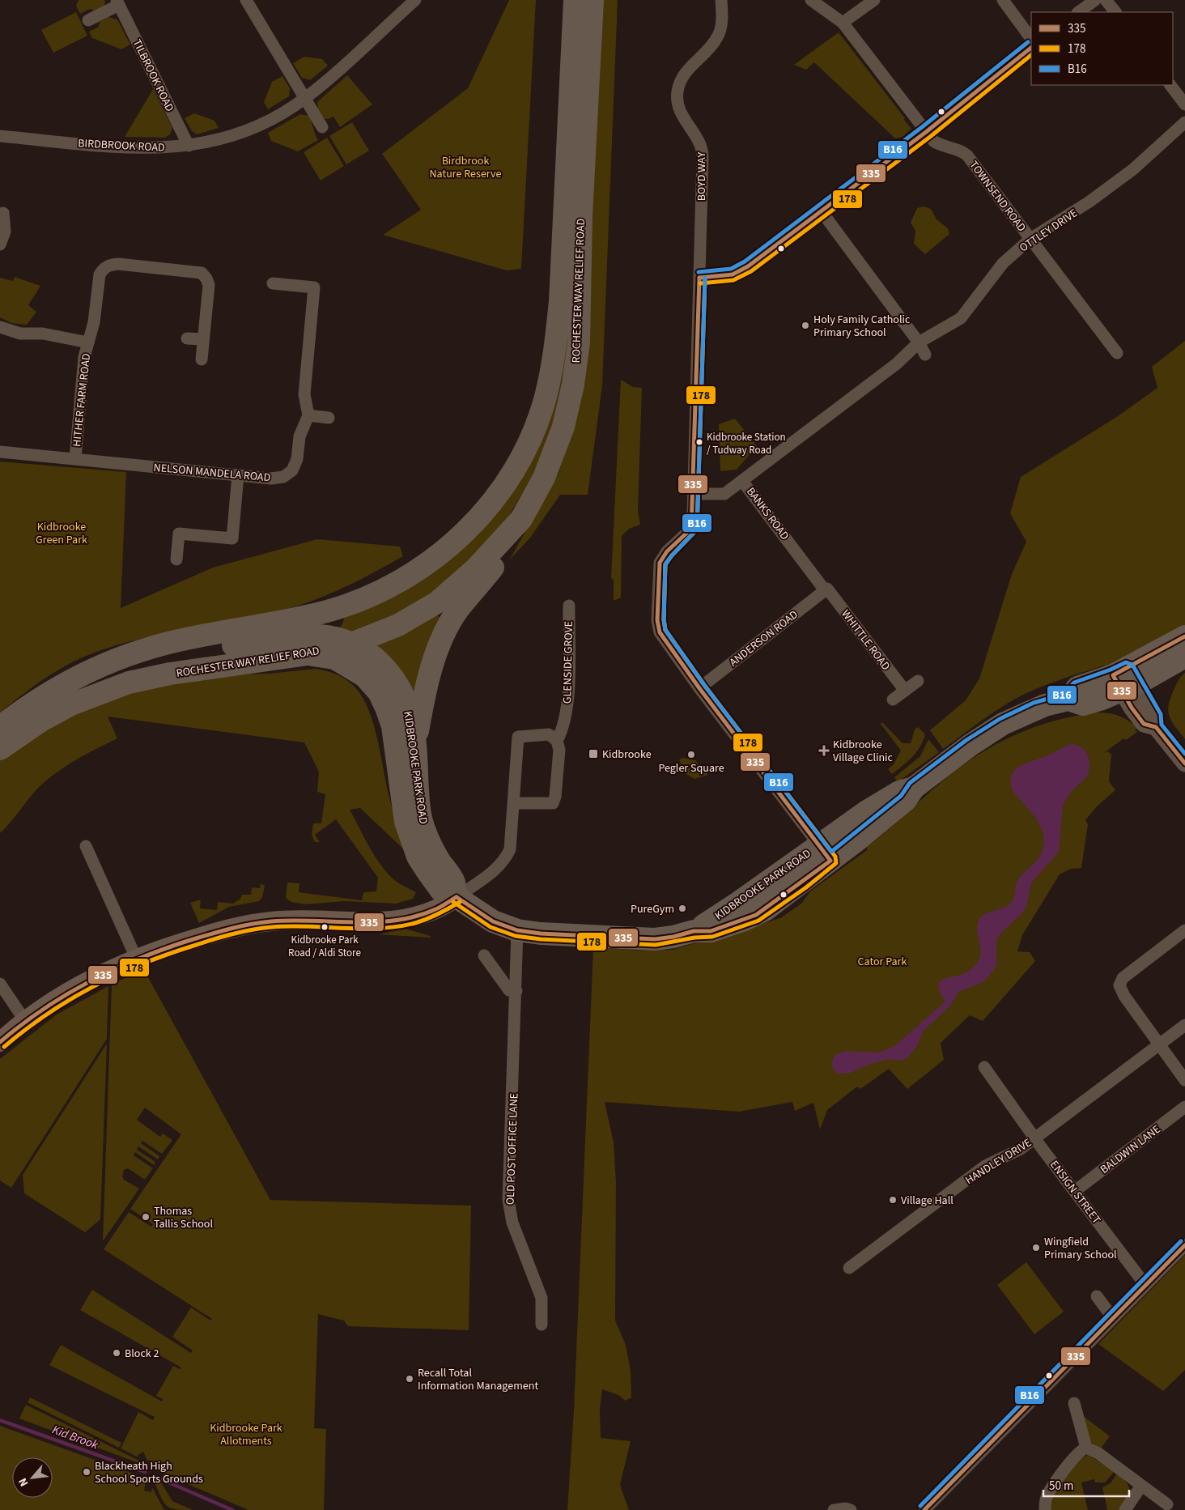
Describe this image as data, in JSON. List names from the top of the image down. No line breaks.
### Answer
{"streets":{"highway":["ROCHESTER WAY RELIEF ROAD","KIDBROOKE PARK ROAD"],"street":["TILBROOK ROAD","BIRDBROOK ROAD","BOYD WAY","TOWNSEND ROAD","OTTLEY DRIVE","HITHER FARM ROAD","NELSON MANDELA ROAD","BANKS ROAD","ANDERSON ROAD","WHITTLE ROAD","GLENSIDE GROVE","OLD POST OFFICE LANE","BALDWIN LANE","HANDLEY DRIVE","ENSIGN STREET"]},"crossings":[["TILBROOK ROAD","BIRDBROOK ROAD"],["BOYD WAY","BANKS ROAD"],["BOYD WAY","ANDERSON ROAD"],["TOWNSEND ROAD","OTTLEY DRIVE"],["OTTLEY DRIVE","BANKS ROAD"],["ROCHESTER WAY RELIEF ROAD","KIDBROOKE PARK ROAD"],["HITHER FARM ROAD","NELSON MANDELA ROAD"],["BANKS ROAD","ANDERSON ROAD"],["BANKS ROAD","WHITTLE ROAD"],["ANDERSON ROAD","WHITTLE ROAD"],["KIDBROOKE PARK ROAD","OLD POST OFFICE LANE"],["BALDWIN LANE","ENSIGN STREET"],["HANDLEY DRIVE","ENSIGN STREET"]],"water":["Kid Brook"],"parks":["Birdbrook Nature Reserve","Kidbrooke Green Park","Cator Park","Kidbrooke Park Allotments"],"places":{"other":["Holy Family Catholic Primary School","Kidbrooke Station / Tudway Road","Pegler Square","PureGym","Kidbrooke Park Road / Aldi Store","Village Hall","Thomas Tallis School","Wingfield Primary School","Block 2","Recall Total Information Management","Blackheath High School Sports Grounds"],"health":["Kidbrooke Village Clinic"],"transit":["Kidbrooke"]},"lines":["transit line B16","transit line 335","transit line 178"],"legend":["335","178","B16"],"scale_bar":"50 m","north":"bottom left"}
